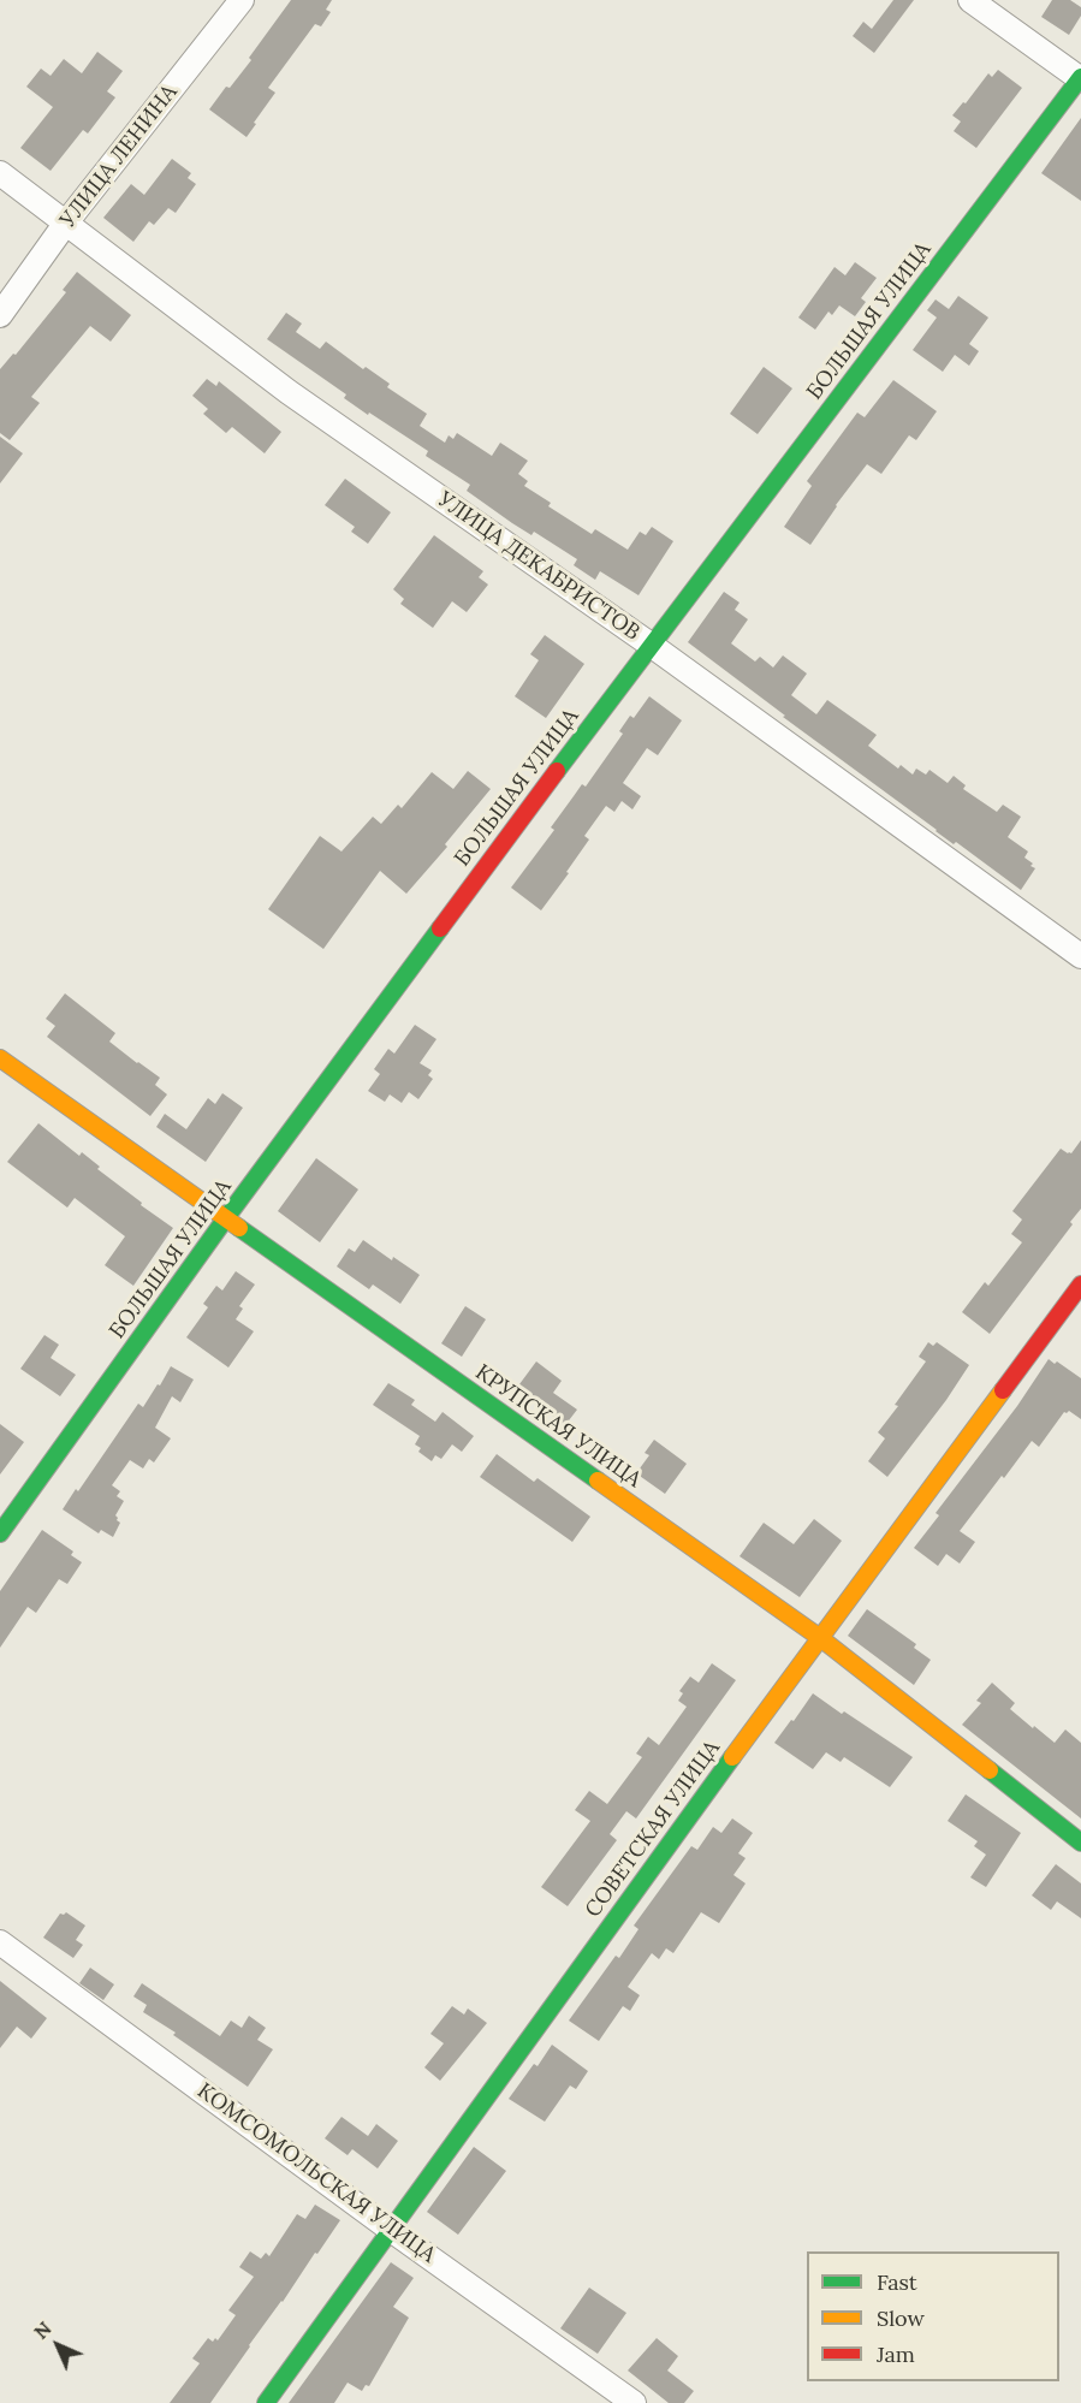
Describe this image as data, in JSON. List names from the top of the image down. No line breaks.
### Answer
{"streets":{"street":["УЛИЦА ЛЕНИНА","БОЛЬШАЯ УЛИЦА","УЛИЦА ДЕКАБРИСТОВ","КРУПСКАЯ УЛИЦА","СОВЕТСКАЯ УЛИЦА","КОМСОМОЛЬСКАЯ УЛИЦА"]},"crossings":[["УЛИЦА ЛЕНИНА","УЛИЦА ДЕКАБРИСТОВ"],["БОЛЬШАЯ УЛИЦА","УЛИЦА ДЕКАБРИСТОВ"],["БОЛЬШАЯ УЛИЦА","КРУПСКАЯ УЛИЦА"],["КРУПСКАЯ УЛИЦА","СОВЕТСКАЯ УЛИЦА"],["СОВЕТСКАЯ УЛИЦА","КОМСОМОЛЬСКАЯ УЛИЦА"]],"legend":["Fast","Slow","Jam"],"north":"top left"}
